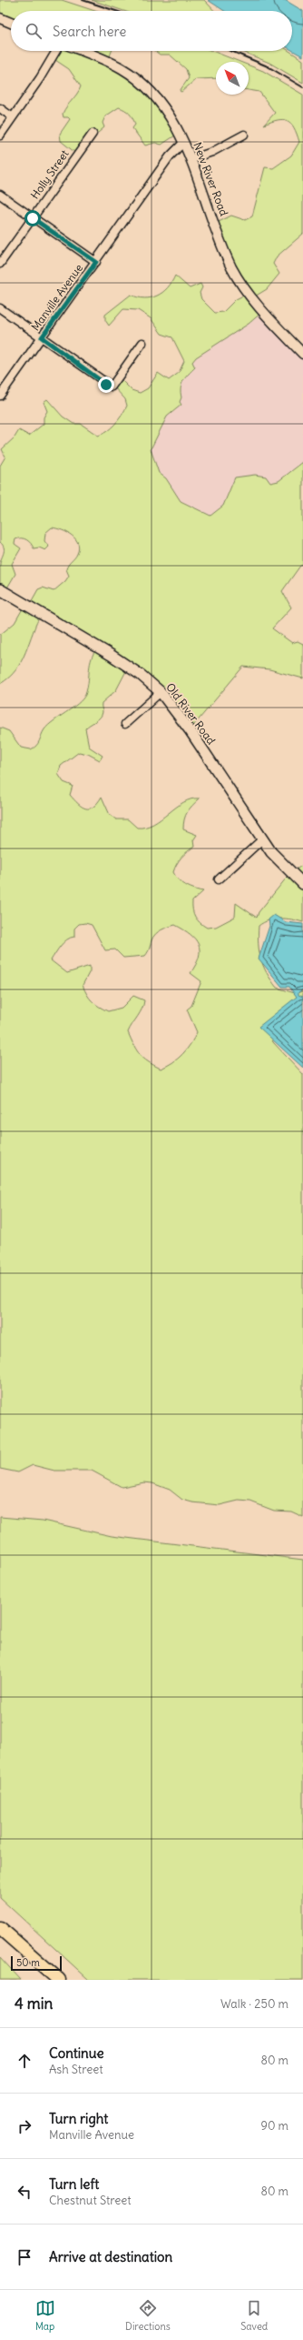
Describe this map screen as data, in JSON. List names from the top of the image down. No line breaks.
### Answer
{"streets":{"main road":["Old River Road"],"street":["Holly Street","New River Road","Manville Avenue"]},"crossings":[["New River Road","Manville Avenue"]],"scale_bar":"50 m","north":"top left","page":{"search":"Search here","scale":"50 m","heading":["4 min","Walk · 250 m"],"list":[["Continue","Ash Street","80 m"],["Turn right","Manville Avenue","90 m"],["Turn left","Chestnut Street","80 m"],"Arrive at destination"],"nav":["Map","Directions","Saved"]}}
